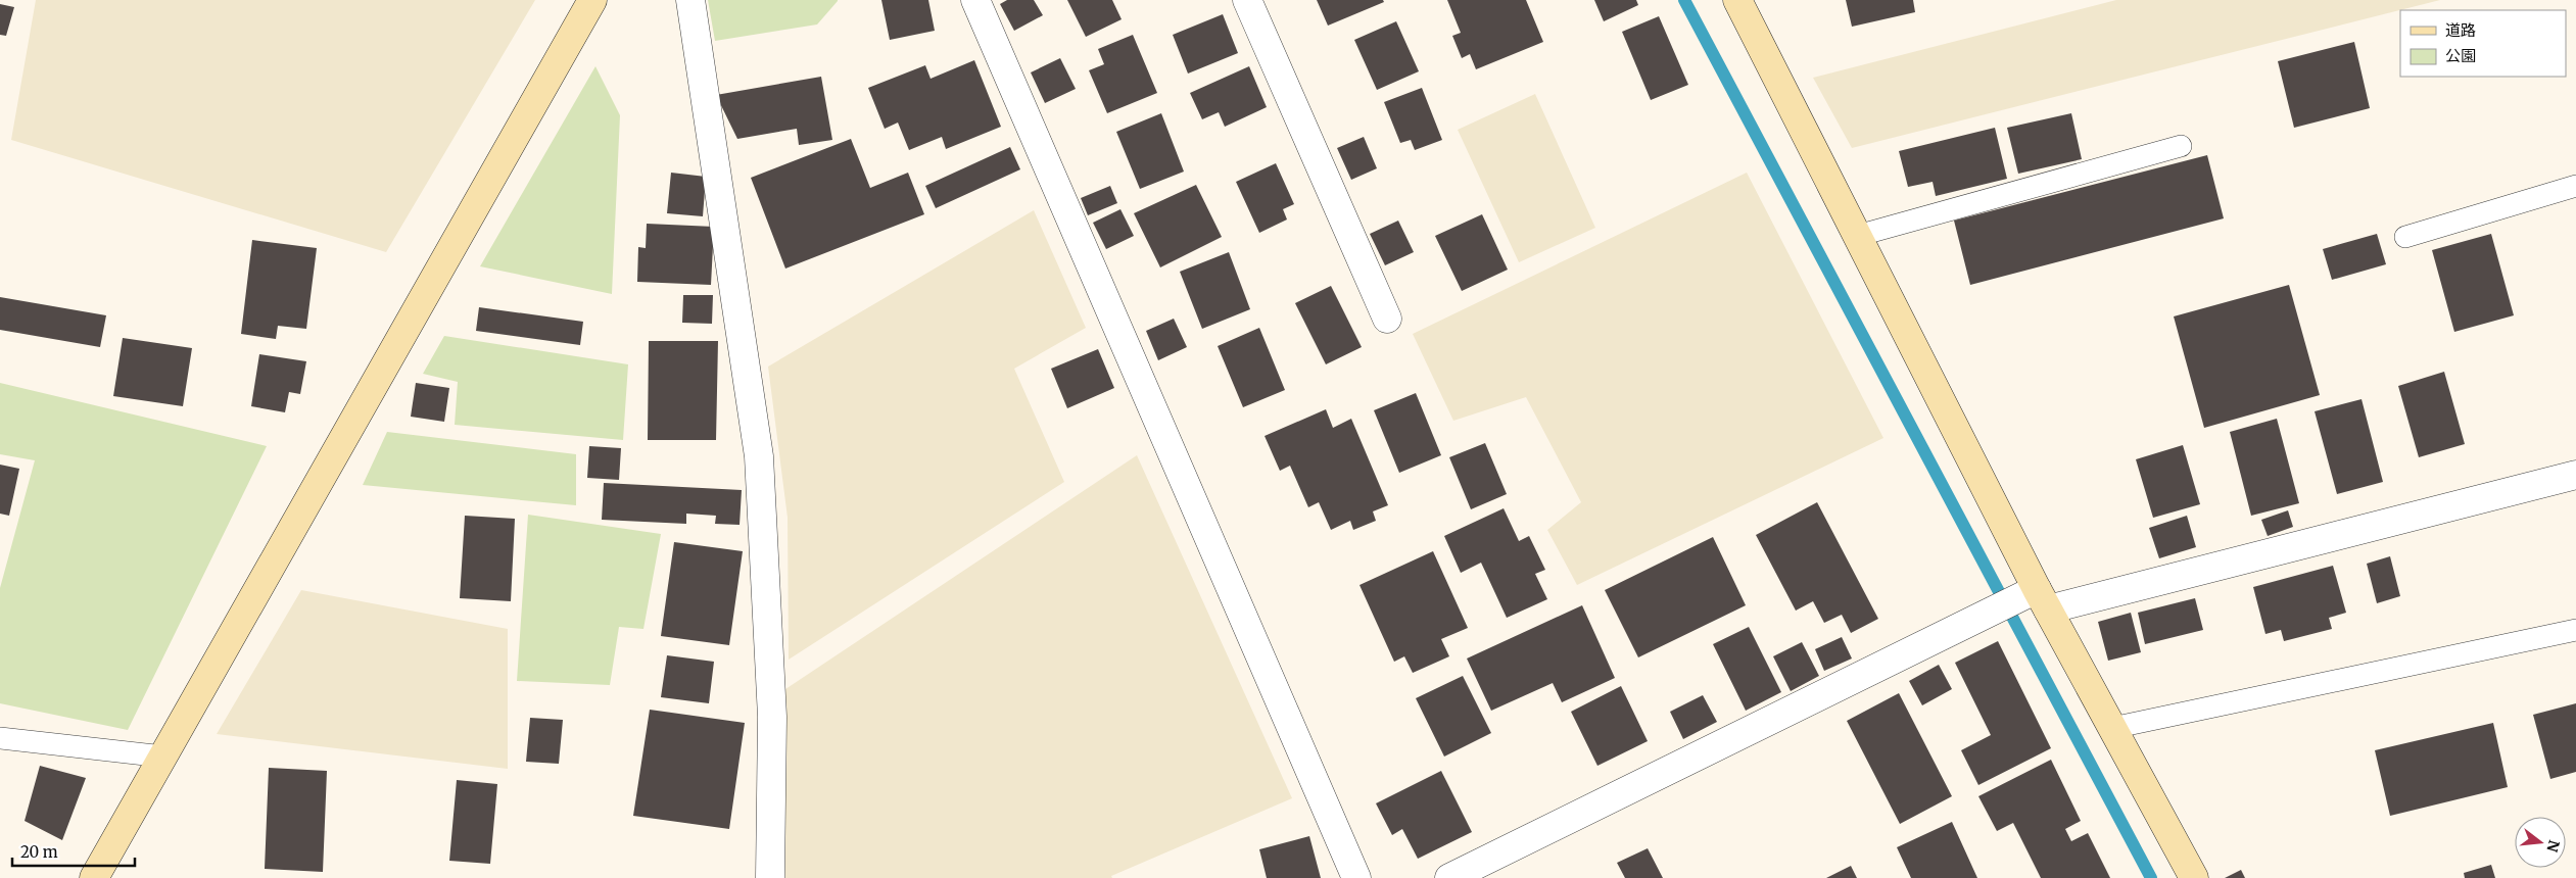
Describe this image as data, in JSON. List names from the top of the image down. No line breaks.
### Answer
{"legend":["道路","公園"],"scale_bar":"20 m","north":"right"}
